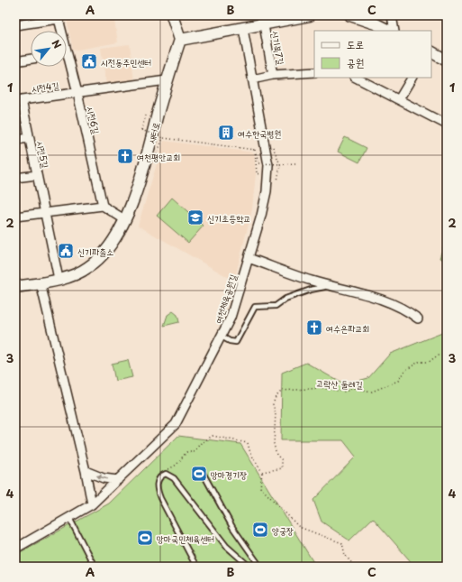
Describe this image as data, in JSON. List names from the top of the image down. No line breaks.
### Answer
{"streets":{"street":["신기북7길","시전4길","시전6길","새터로","시전5길","여천체육공원길"],"path":["고락산 둘레길"]},"crossings":[["신기북7길","여천체육공원길"],["시전4길","시전6길"],["시전4길","새터로"],["시전4길","시전5길"],["새터로","시전5길"]],"places":{"public building":["시전동주민센터","신기파출소"],"building":["여수한국병원"],"church":["여천평안교회","여수은파교회"],"school or university":["신기초등학교"],"sports":["망마경기장","양궁장","망마국민체육센터"]},"legend":["도로","공원"],"north":"top right","grid":{"columns":["A","B","C"],"rows":["1","2","3","4"]}}
